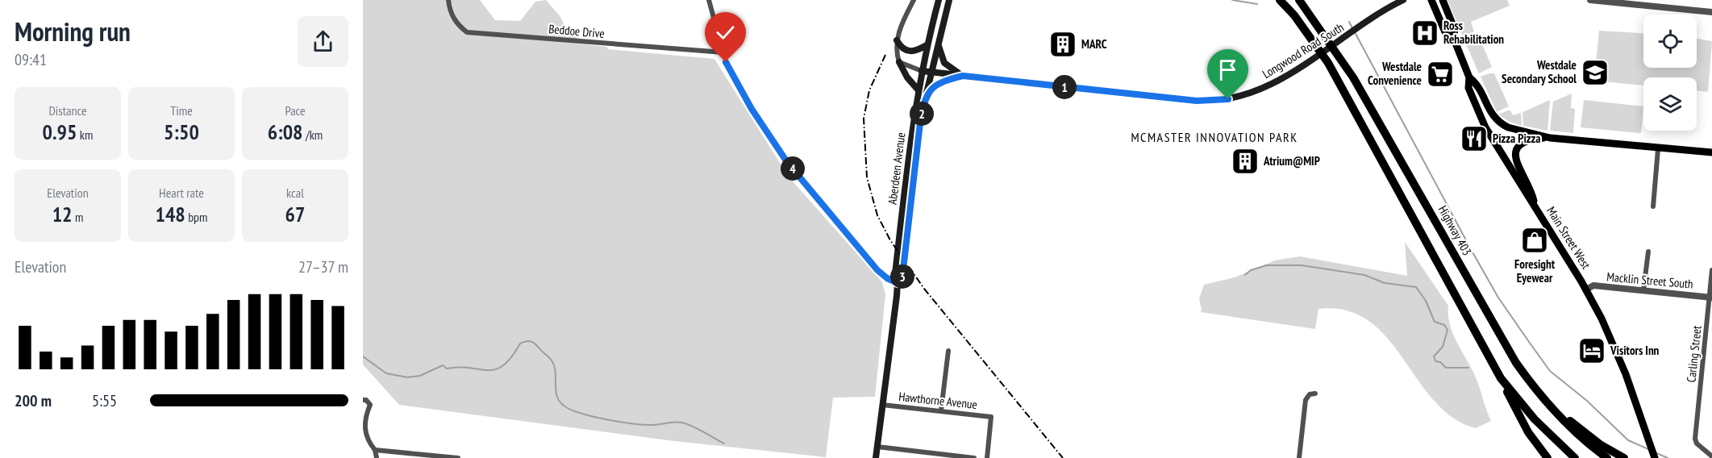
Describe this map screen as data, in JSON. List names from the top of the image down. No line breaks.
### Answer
{"streets":{"highway":["Highway 403"],"main road":["Longwood Road South","Aberdeen Avenue","Main Street West"],"street":["Beddoe Drive","Macklin Street South","Carling Street","Hawthorne Avenue"]},"crossings":[["Longwood Road South","Aberdeen Avenue"],["Aberdeen Avenue","Hawthorne Avenue"],["Main Street West","Macklin Street South"],["Macklin Street South","Carling Street"]],"districts":["MCMASTER INNOVATION PARK"],"places":{"hospital":["Ross Rehabilitation"],"building":["MARC","Atrium@MIP"],"school or university":["Westdale Secondary School"],"supermarket":["Westdale Convenience"],"restaurant":["Pizza Pizza"],"shop":["Foresight Eyewear"],"hotel":["Visitors Inn"]},"page":{"heading":["Morning run","09:41"],"pins":["1","2","4","3"],"stats":[["Distance","0.95 km"],["Time","5:50"],["Pace","6:08 /km"],["Elevation","12 m"],["Heart rate","148 bpm"],["kcal","67"]],"chart":["Elevation","27–37 m"],"list":[{"name":"200 m","note":"5:55"}]}}
